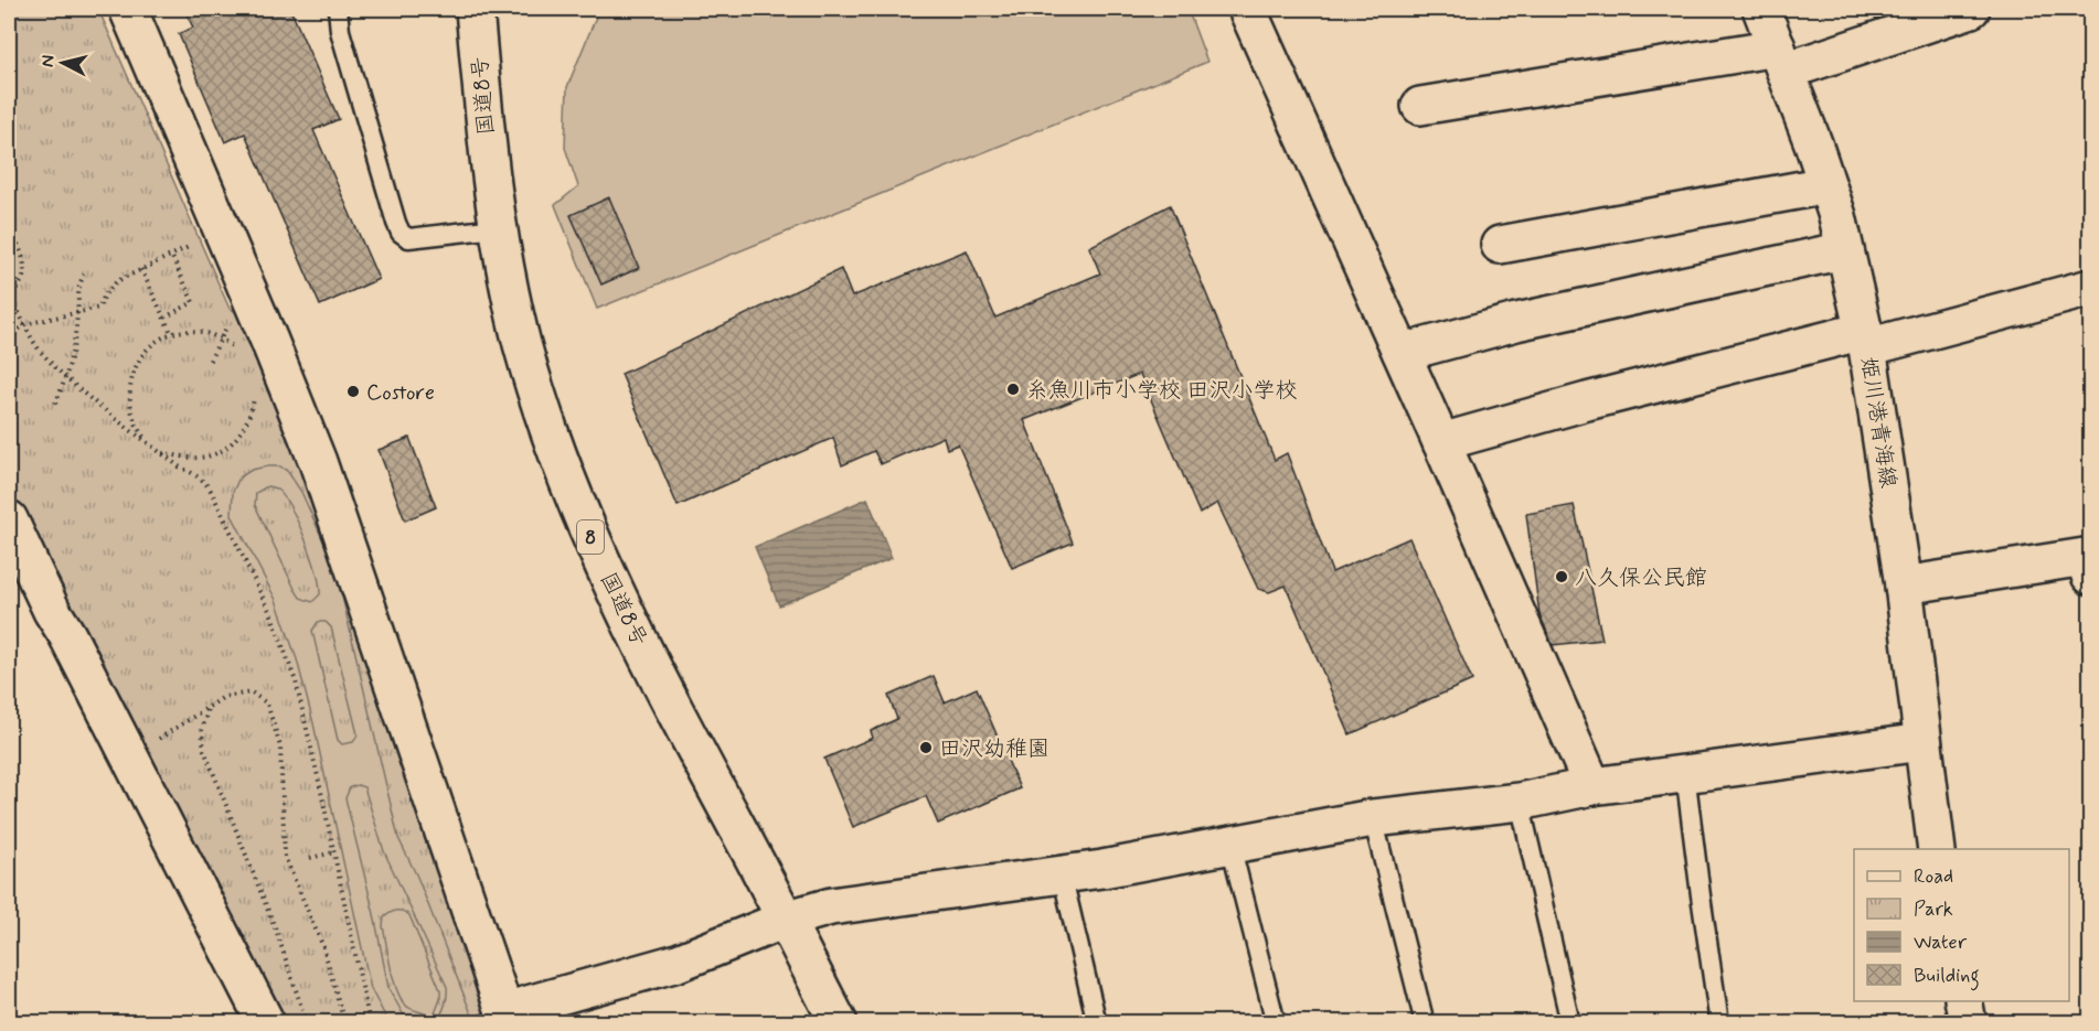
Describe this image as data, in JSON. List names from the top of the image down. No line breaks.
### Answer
{"streets":{"main road":["国道8号","姫川港青海線","8"]},"places":["糸魚川市小学校 田沢小学校","Costore","八久保公民館","田沢幼稚園"],"legend":["Road","Park","Water","Building"],"north":"left"}
